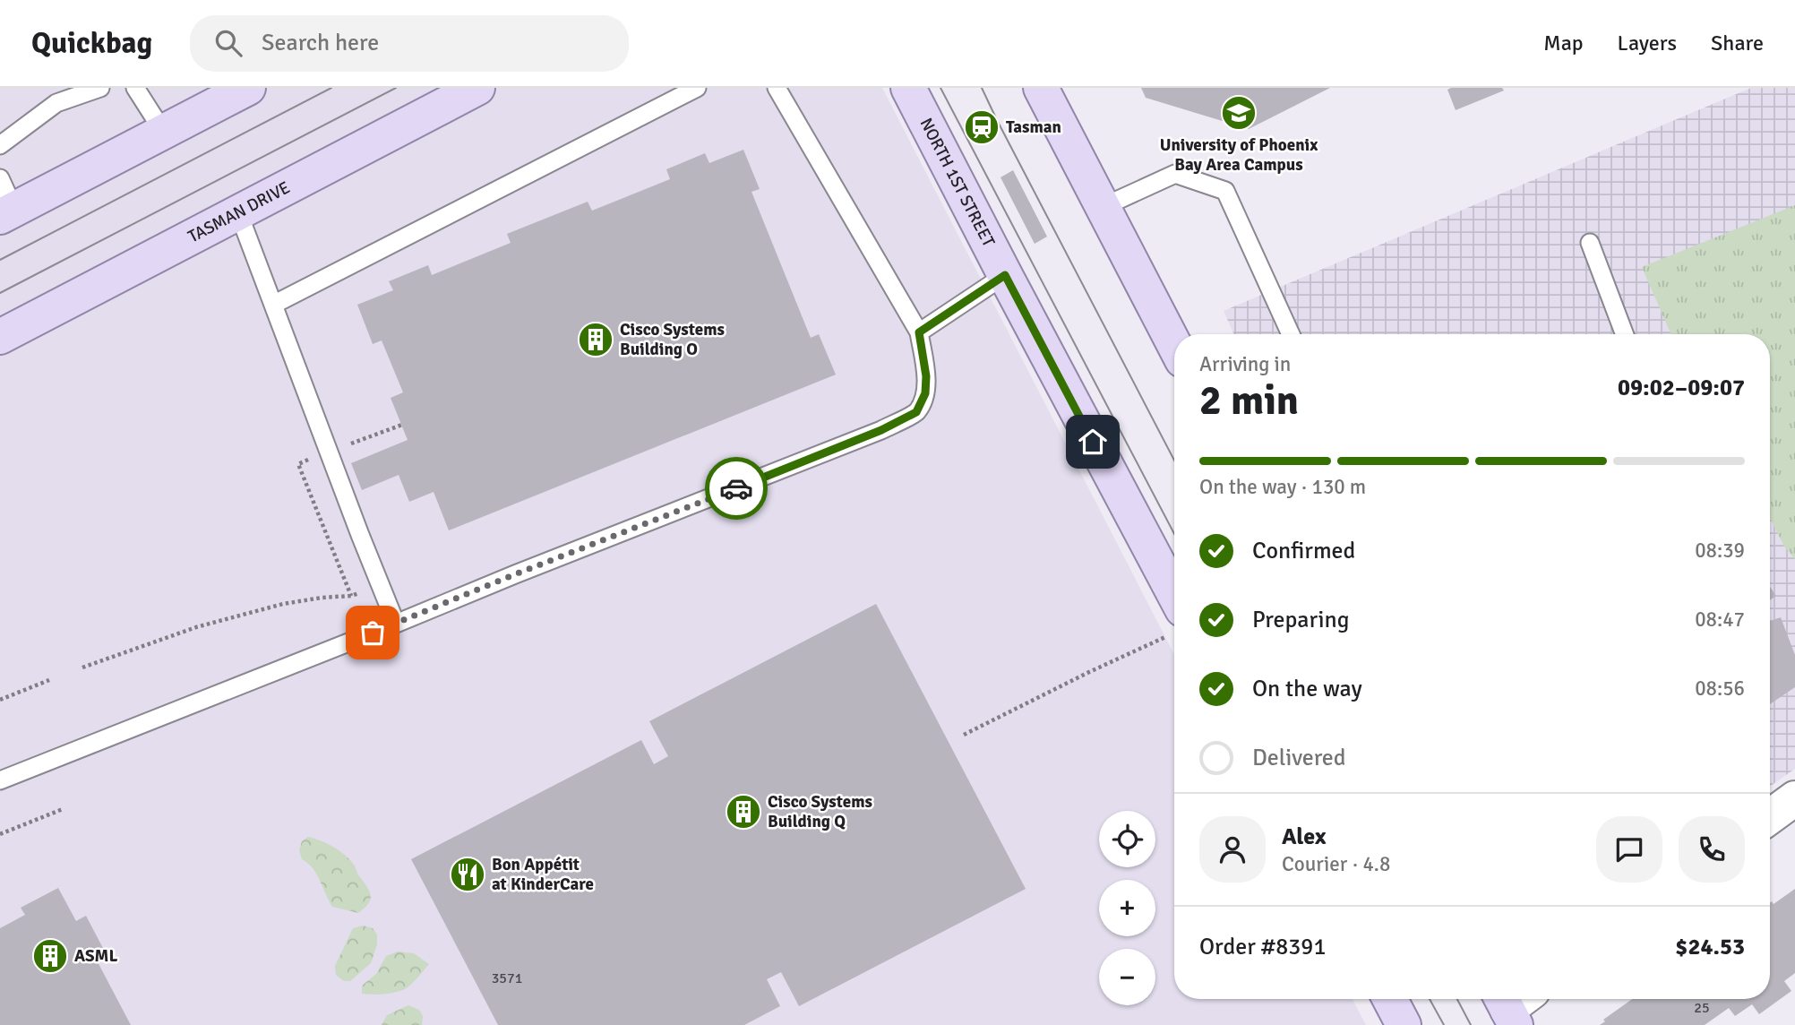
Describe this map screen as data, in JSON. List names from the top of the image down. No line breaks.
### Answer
{"streets":{"main road":["NORTH 1ST STREET","TASMAN DRIVE"]},"places":{"school or university":["University of Phoenix Bay Area Campus"],"station":["Tasman"],"building":["Cisco Systems Building O","Cisco Systems Building Q","ASML"],"restaurant":["Bon Appétit at KinderCare"]},"house_numbers":["3571","25"],"page":{"header":"Quickbag","search":"Search here","nav":["Map","Layers","Share"],"heading":["2 min","Arriving in","09:02–09:07"],"panel":["Alex","Courier · 4.8","Order #8391","$24.53"],"bar":"On the way · 130 m","list":[["Confirmed","08:39"],["Preparing","08:47"],["On the way","08:56"],"Delivered"],"map_buttons":["+","−"]}}
